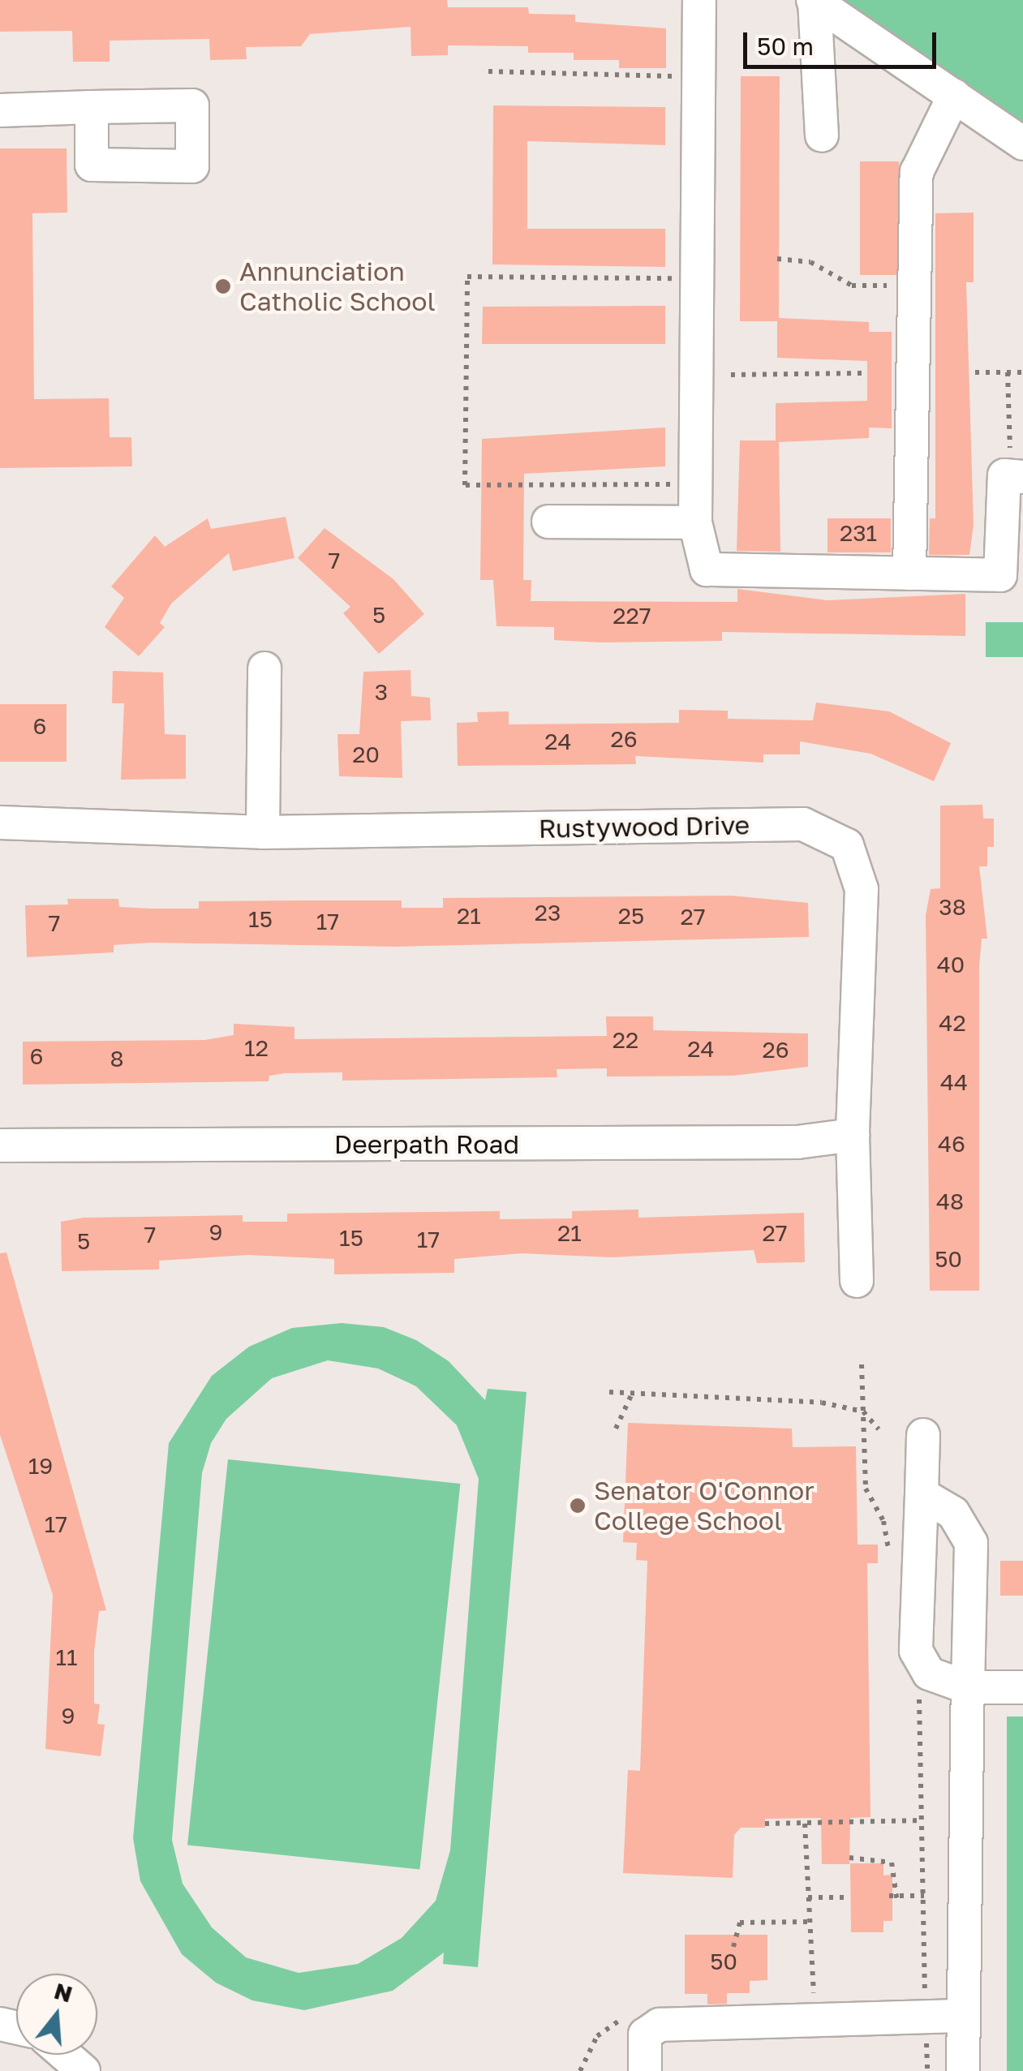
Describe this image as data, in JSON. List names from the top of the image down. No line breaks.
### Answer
{"streets":{"street":["Rustywood Drive","Deerpath Road"]},"crossings":[["Rustywood Drive","Deerpath Road"]],"places":["Annunciation Catholic School","Senator O'Connor College School"],"house_numbers":["231","7","5","227","3","6","26","24","20","38","23","21","25","27","15","17","7","40","42","22","12","24","26","6","8","44","46","48","9","21","27","7","15","17","5","50","19","17","11","9","50"],"scale_bar":"50 m","north":"top"}
